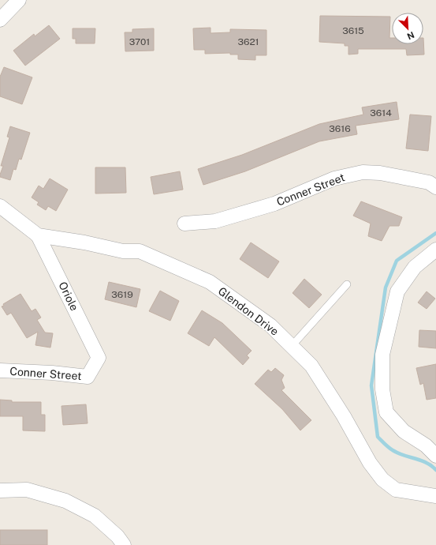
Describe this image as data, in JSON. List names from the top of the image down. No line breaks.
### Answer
{"streets":{"street":["Conner Street","Oriole","Glendon Drive"]},"crossings":[["Conner Street","Oriole"],["Oriole","Glendon Drive"]],"house_numbers":["3615","3701","3621","3614","3616","3619"],"north":"bottom right"}
